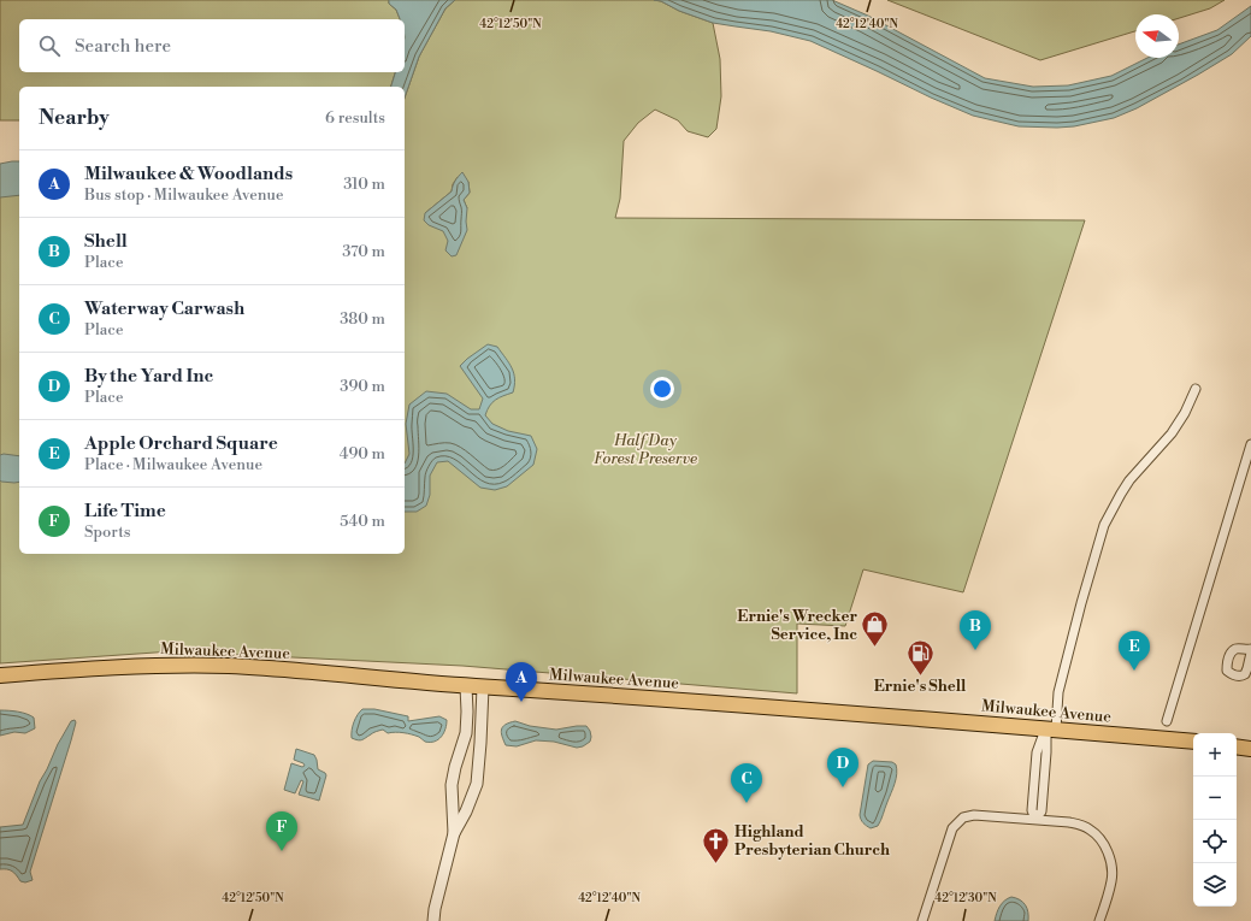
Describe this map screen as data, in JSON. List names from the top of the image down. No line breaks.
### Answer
{"streets":{"main road":["Milwaukee Avenue"]},"parks":["Half Day Forest Preserve"],"places":{"shop":["Ernie's Wrecker Service, Inc"],"fuel station":["Ernie's Shell"],"church":["Highland Presbyterian Church"]},"north":"left","page":{"search":"Search here","heading":["Nearby","6 results"],"list":[{"mark":"A","name":"Milwaukee & Woodlands","note":"Bus stop · Milwaukee Avenue","value":"310 m"},{"mark":"B","name":"Shell","note":"Place","value":"370 m"},{"mark":"C","name":"Waterway Carwash","note":"Place","value":"380 m"},{"mark":"D","name":"By the Yard Inc","note":"Place","value":"390 m"},{"mark":"E","name":"Apple Orchard Square","note":"Place · Milwaukee Avenue","value":"490 m"},{"mark":"F","name":"Life Time","note":"Sports","value":"540 m"}],"pins":["B","E","A","D","C","F"],"map_buttons":["+","−"]},"coordinates":["42°12'50\"N","42°12'40\"N","42°12'30\"N"]}
